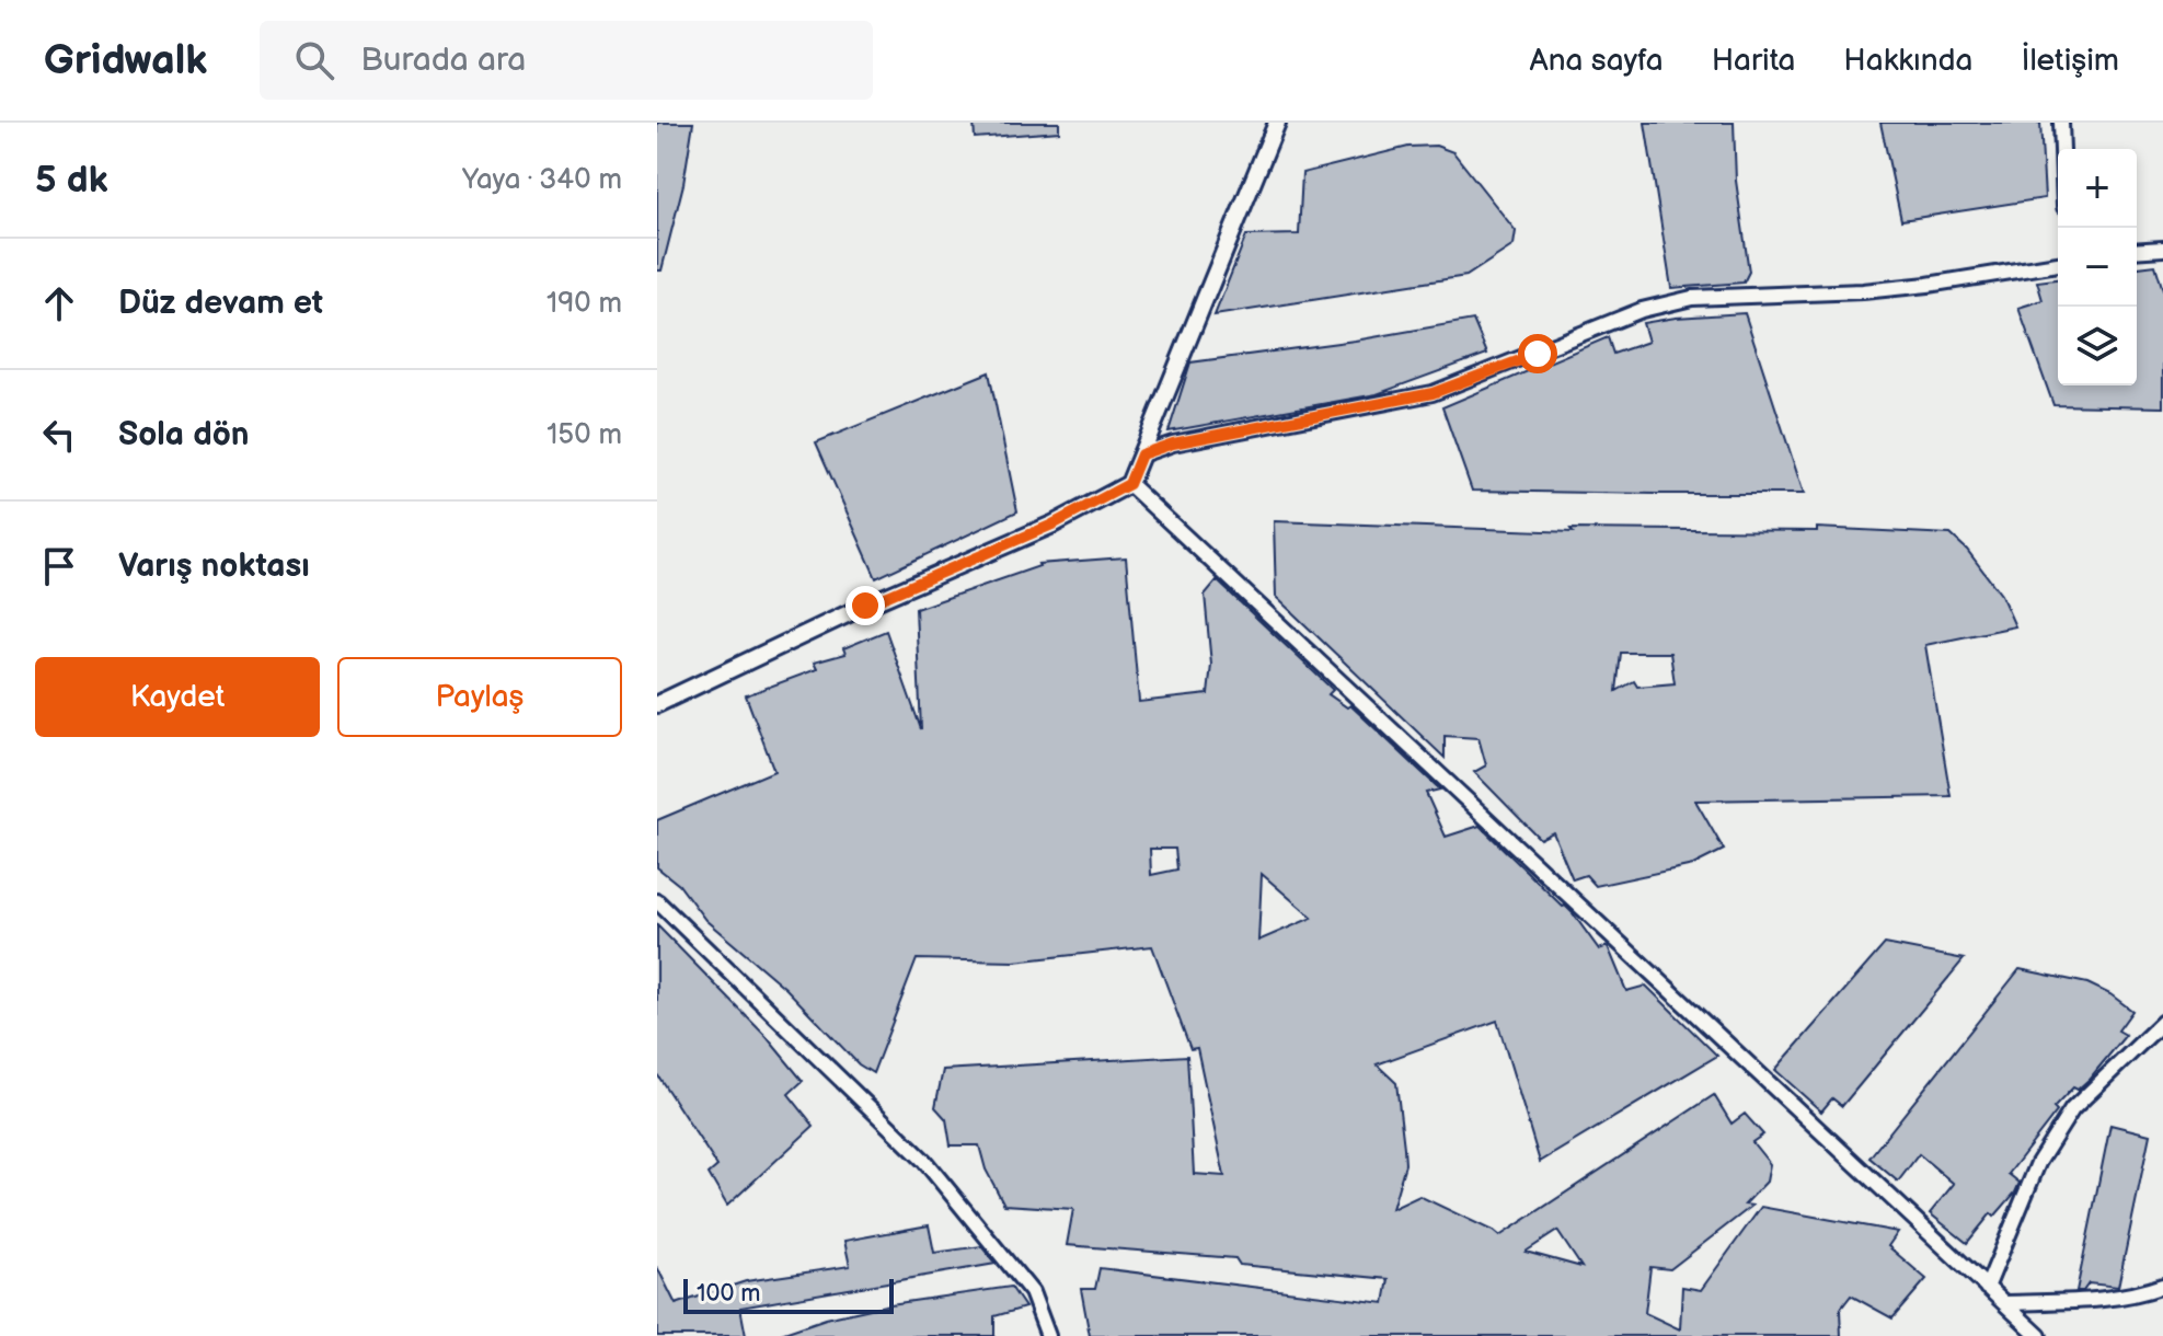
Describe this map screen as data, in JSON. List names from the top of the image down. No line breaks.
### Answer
{"scale_bar":"100 m","page":{"header":"Gridwalk","search":"Burada ara","nav":["Ana sayfa","Harita","Hakkında","İletişim"],"heading":["5 dk","Yaya · 340 m"],"map_buttons":["+","−"],"list":[["Düz devam et","190 m"],["Sola dön","150 m"],"Varış noktası"],"buttons":["Kaydet","Paylaş"],"scale":"100 m"}}
